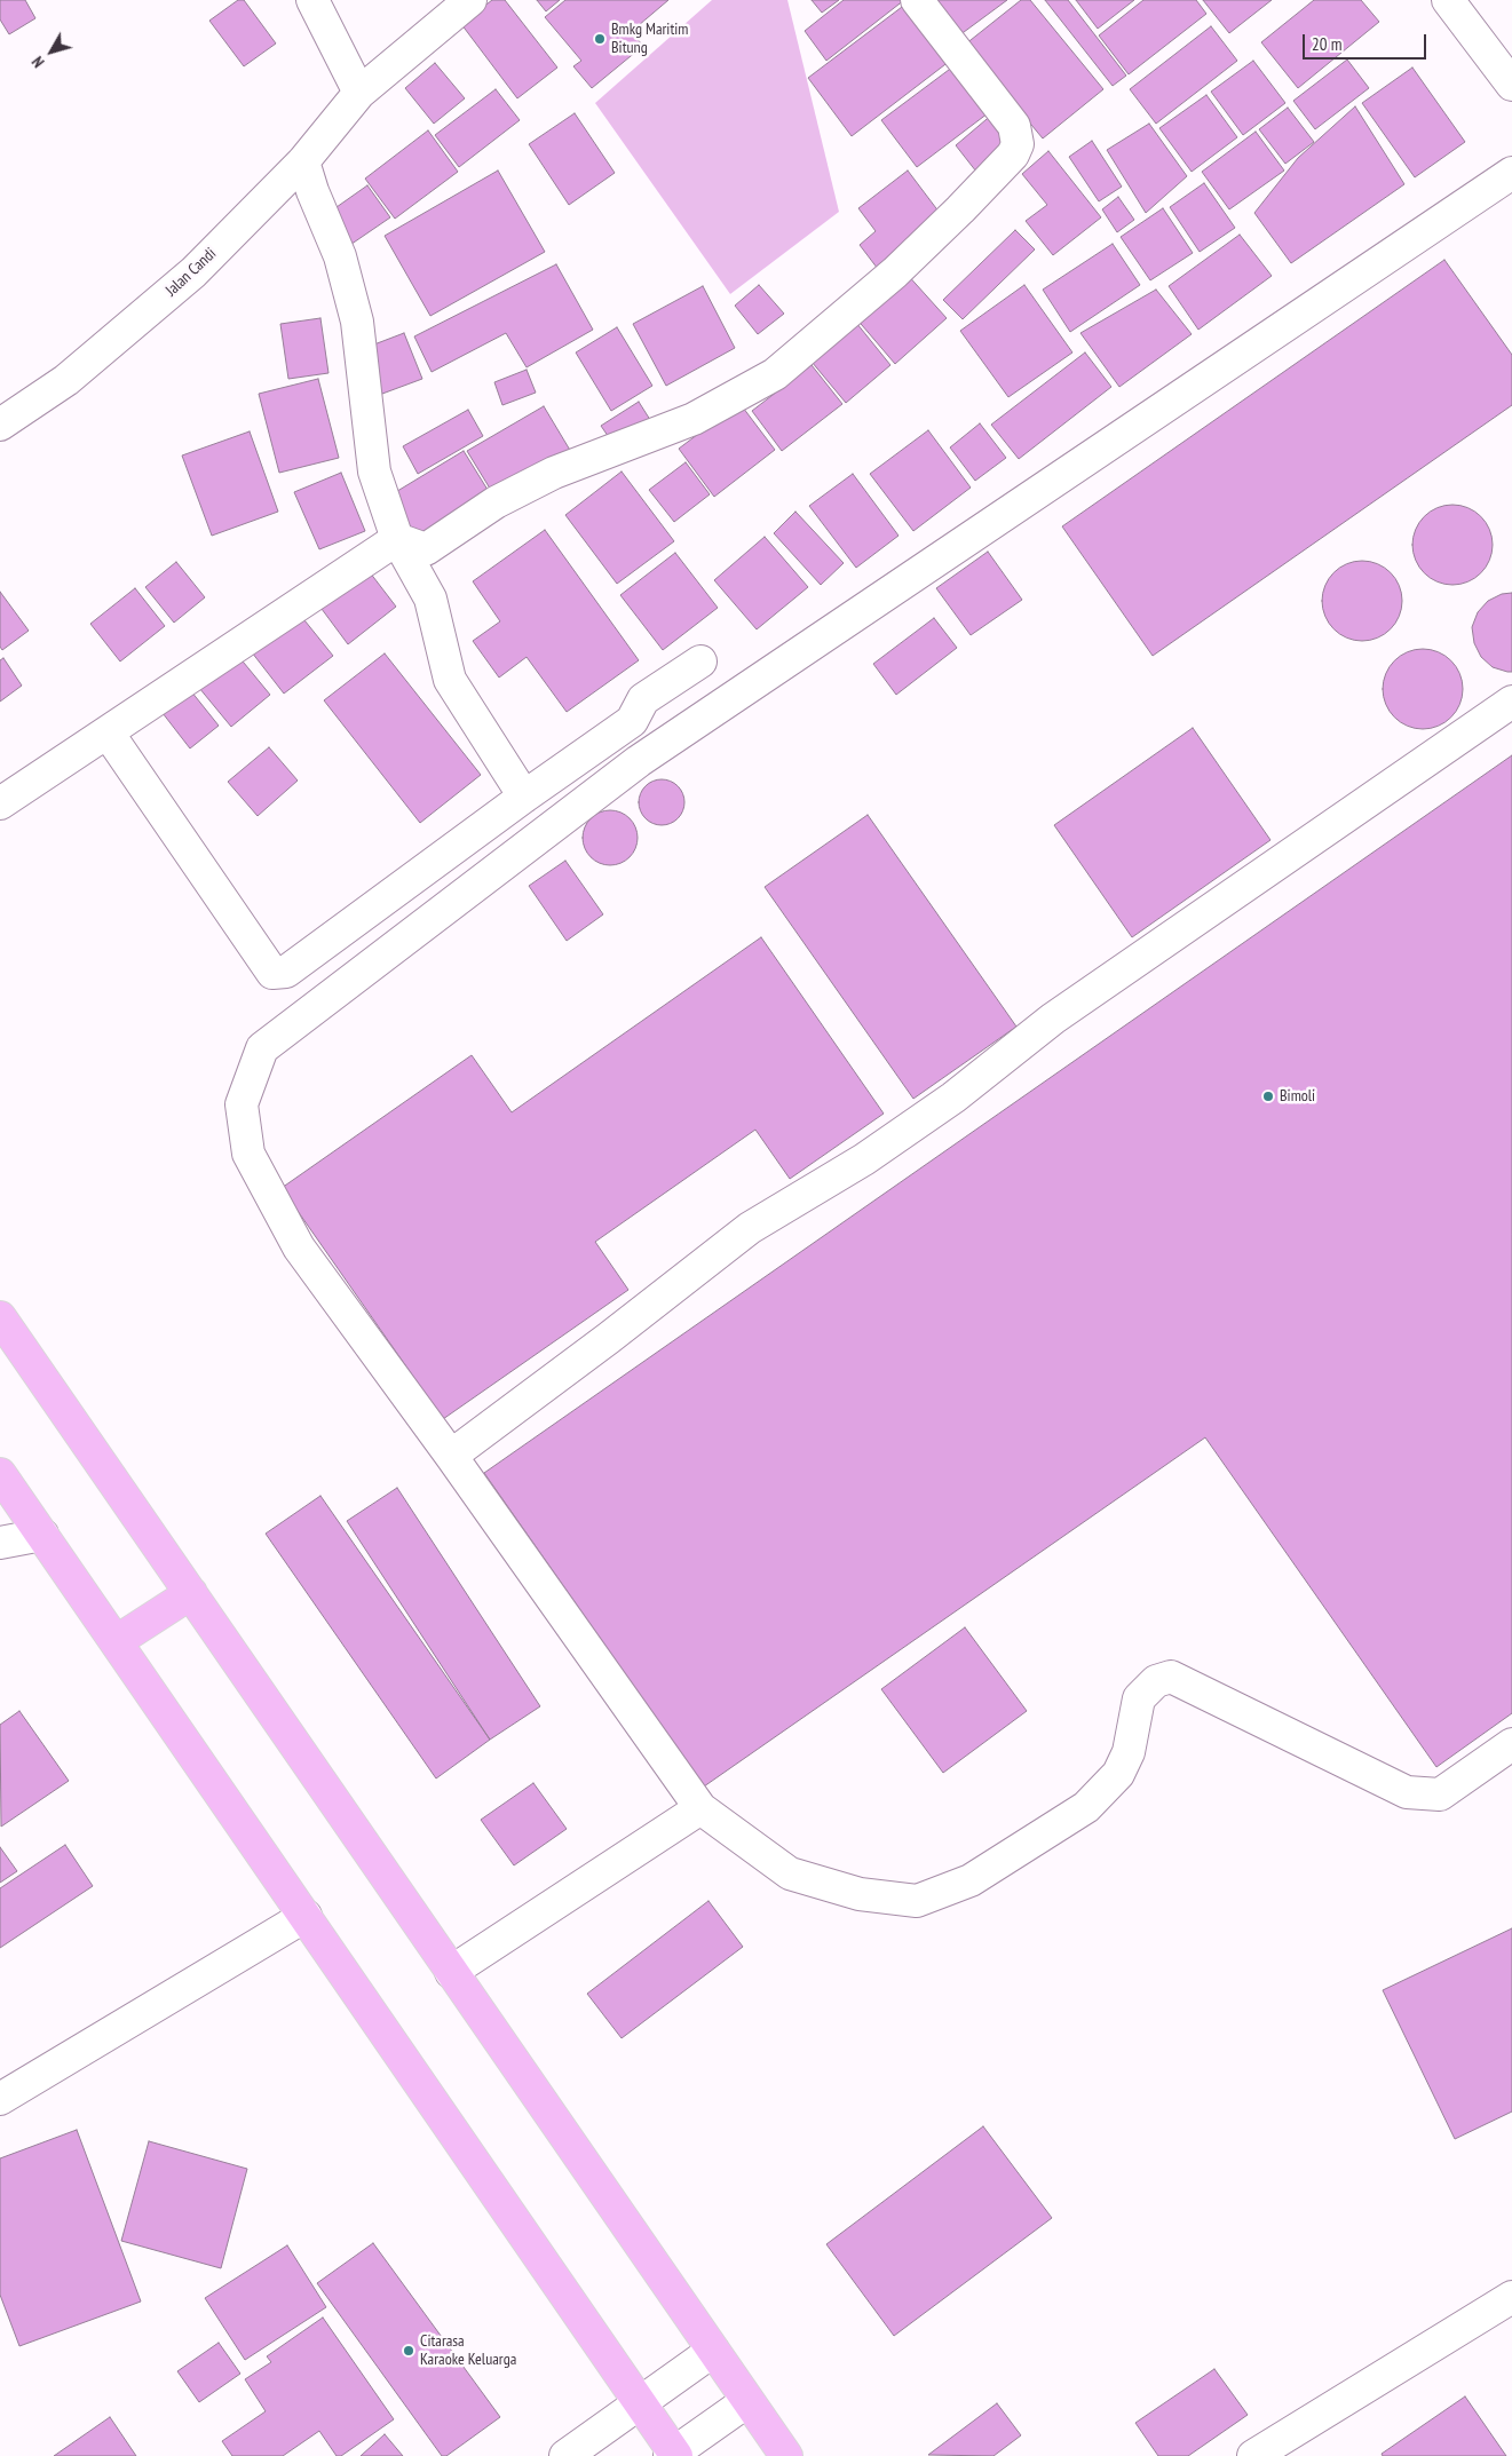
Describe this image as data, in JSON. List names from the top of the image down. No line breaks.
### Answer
{"streets":{"street":["Jalan Candi"]},"places":["Bmkg Maritim Bitung","Bimoli","Citarasa Karaoke Keluarga"],"scale_bar":"20 m","north":"bottom left"}
